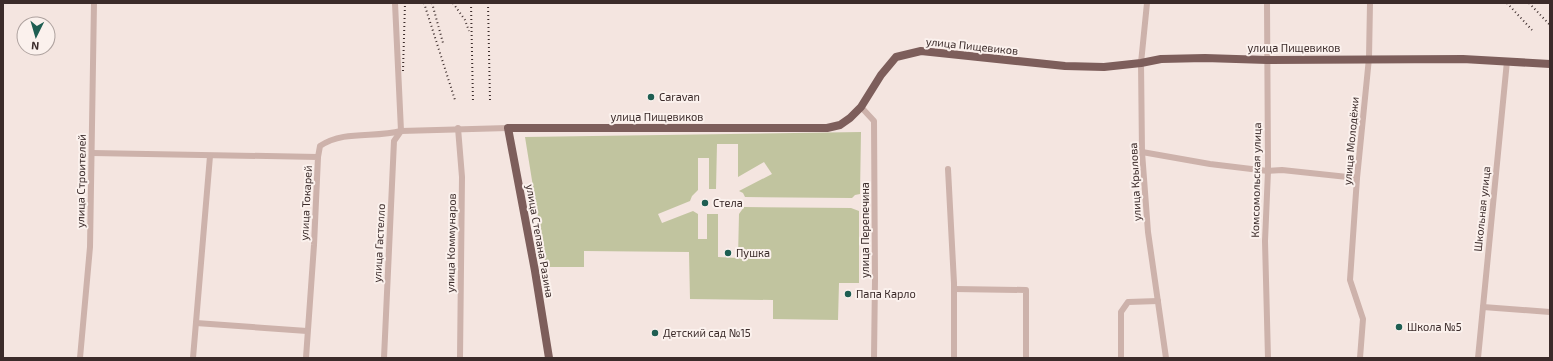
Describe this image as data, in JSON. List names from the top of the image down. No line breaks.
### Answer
{"streets":{"main road":["улица Пищевиков","улица Степана Разина"],"street":["улица Молодёжи","Комсомольская улица","улица Строителей","улица Крылова","улица Токарей","Школьная улица","улица Перепечина","улица Гастелло","улица Коммунаров"]},"crossings":[["улица Пищевиков","улица Молодёжи"],["улица Пищевиков","Комсомольская улица"],["улица Пищевиков","улица Крылова"],["улица Пищевиков","улица Токарей"],["улица Пищевиков","Школьная улица"],["улица Пищевиков","улица Перепечина"],["улица Пищевиков","улица Степана Разина"],["улица Пищевиков","улица Гастелло"],["улица Пищевиков","улица Коммунаров"],["улица Строителей","улица Токарей"]],"places":["Caravan","Стела","Пушка","Папа Карло","Школа №5","Детский сад №15"],"north":"bottom"}
